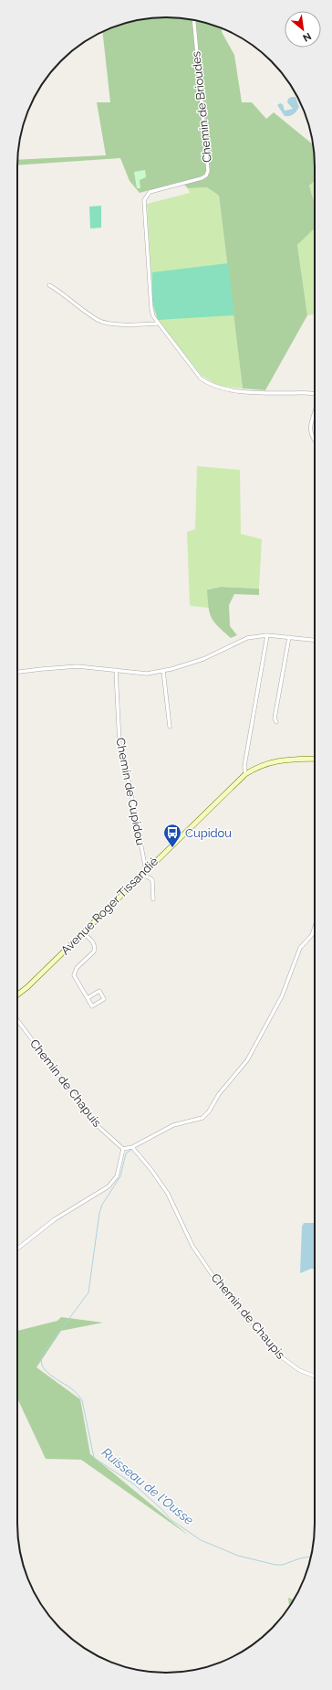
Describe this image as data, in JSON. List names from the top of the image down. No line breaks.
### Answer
{"streets":{"main road":["Avenue Roger Tissandié"],"street":["Chemin de Brioudes","Chemin de Cupidou","Chemin de Chapuis","Chemin de Chaupis"]},"crossings":[["Chemin de Cupidou","Avenue Roger Tissandié"]],"water":["Ruisseau de l'Ousse"],"places":{"bus stop":["Cupidou"]},"north":"bottom right"}
